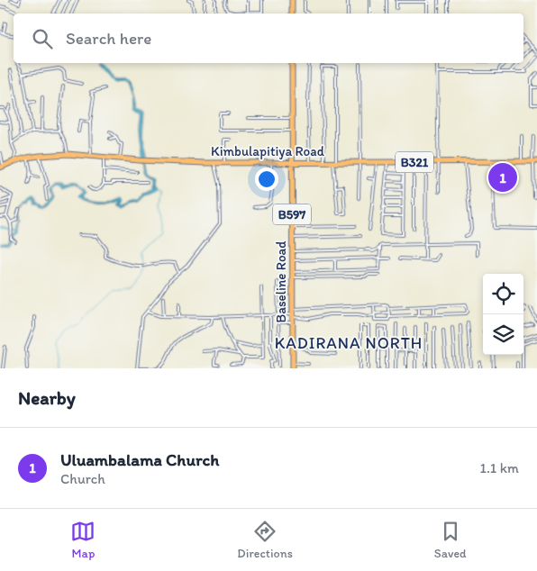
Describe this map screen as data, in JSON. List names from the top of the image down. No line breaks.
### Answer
{"streets":{"main road":["Kimbulapitiya Road","B321","B597","Baseline Road"]},"crossings":[["Kimbulapitiya Road","Baseline Road"]],"districts":["KADIRANA NORTH"],"page":{"search":"Search here","pins":"1","heading":"Nearby","list":[{"mark":"1","name":"Uluambalama Church","note":"Church","value":"1.1 km"}],"nav":["Map","Directions","Saved"]}}
